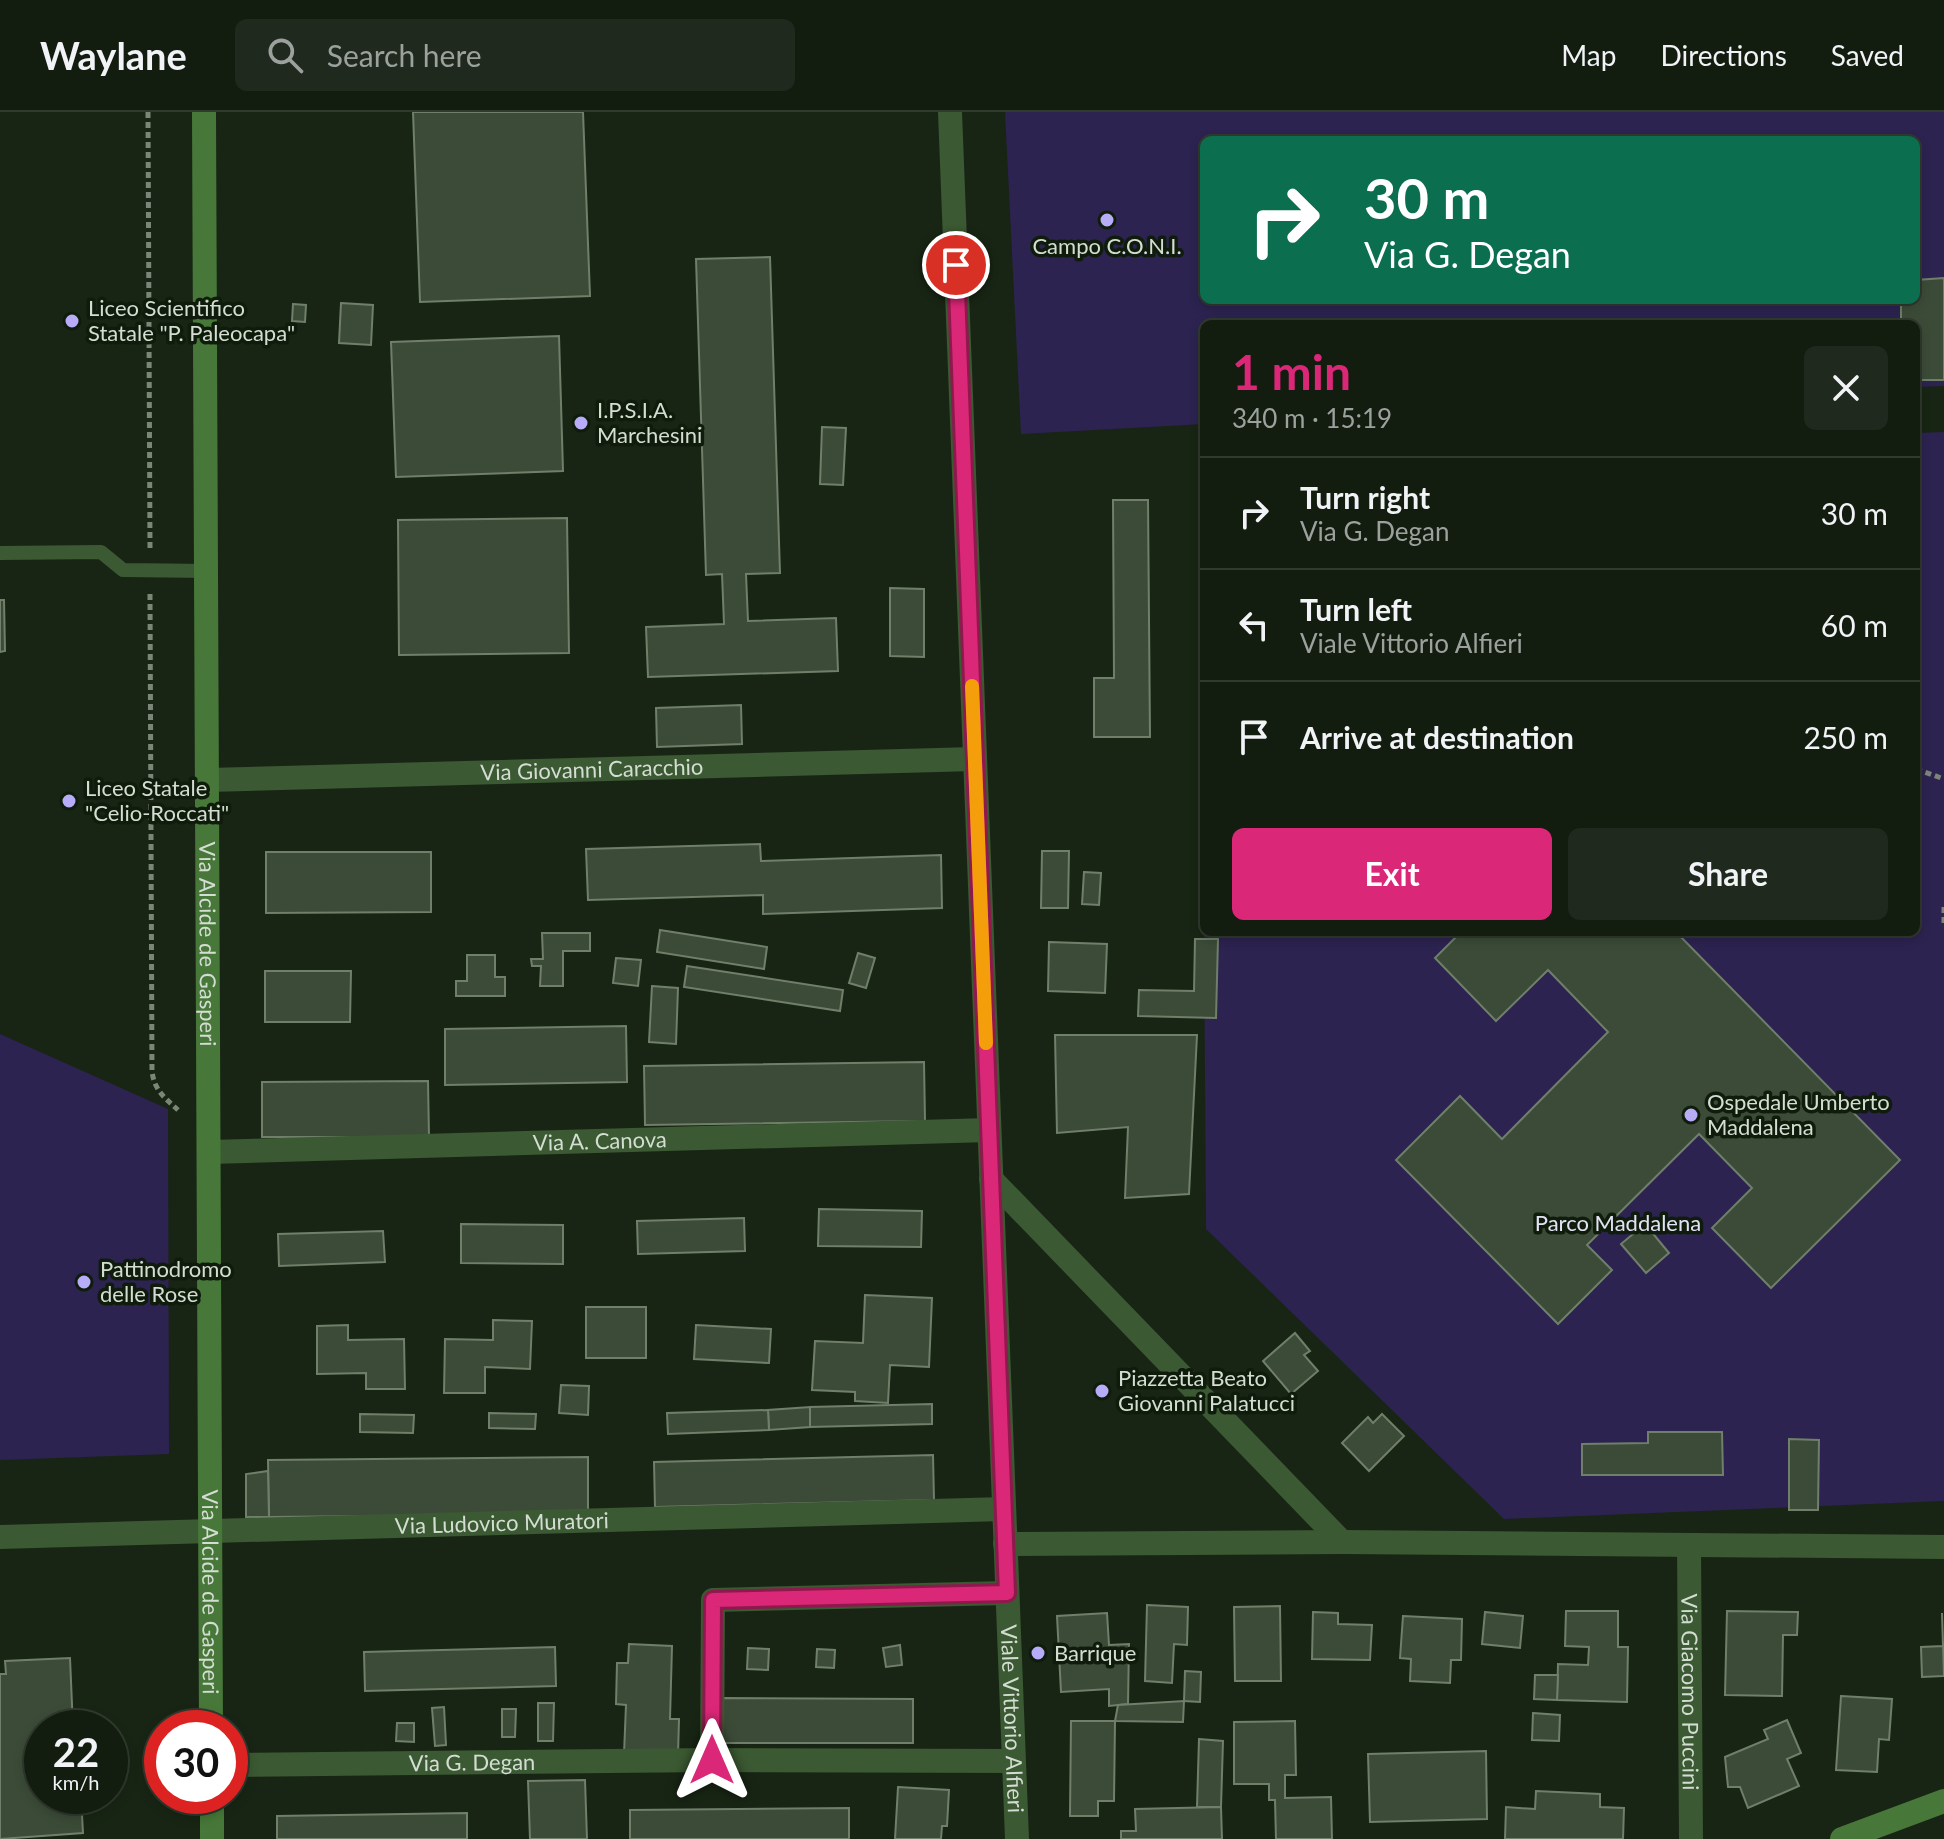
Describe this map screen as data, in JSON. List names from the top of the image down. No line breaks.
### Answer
{"streets":{"street":["Via Giovanni Caracchio","Via Alcide de Gasperi","Via A. Canova","Via Ludovico Muratori","Via Giacomo Puccini","Viale Vittorio Alfieri","Via G. Degan"]},"crossings":[["Via Giovanni Caracchio","Via Alcide de Gasperi"],["Via Giovanni Caracchio","Viale Vittorio Alfieri"],["Via Alcide de Gasperi","Via A. Canova"],["Via Alcide de Gasperi","Via Ludovico Muratori"],["Via A. Canova","Viale Vittorio Alfieri"],["Via Ludovico Muratori","Viale Vittorio Alfieri"],["Viale Vittorio Alfieri","Via G. Degan"]],"parks":["Parco Maddalena"],"places":["Campo C.O.N.I.","Liceo Scientifico Statale \"P. Paleocapa\"","I.P.S.I.A. Marchesini","Liceo Statale \"Celio-Roccati\"","Ospedale Umberto Maddalena","Pattinodromo delle Rose","Piazzetta Beato Giovanni Palatucci","Barrique"],"page":{"header":"Waylane","search":"Search here","nav":["Map","Directions","Saved"],"turn":["30 m","Via G. Degan"],"heading":["1 min","340 m · 15:19"],"list":[{"name":"Turn right","note":"Via G. Degan","value":"30 m"},{"name":"Turn left","note":"Viale Vittorio Alfieri","value":"60 m"},{"name":"Arrive at destination","value":"250 m"}],"buttons":["Exit","Share"],"speed":"22 km/h","limit":"30"}}
